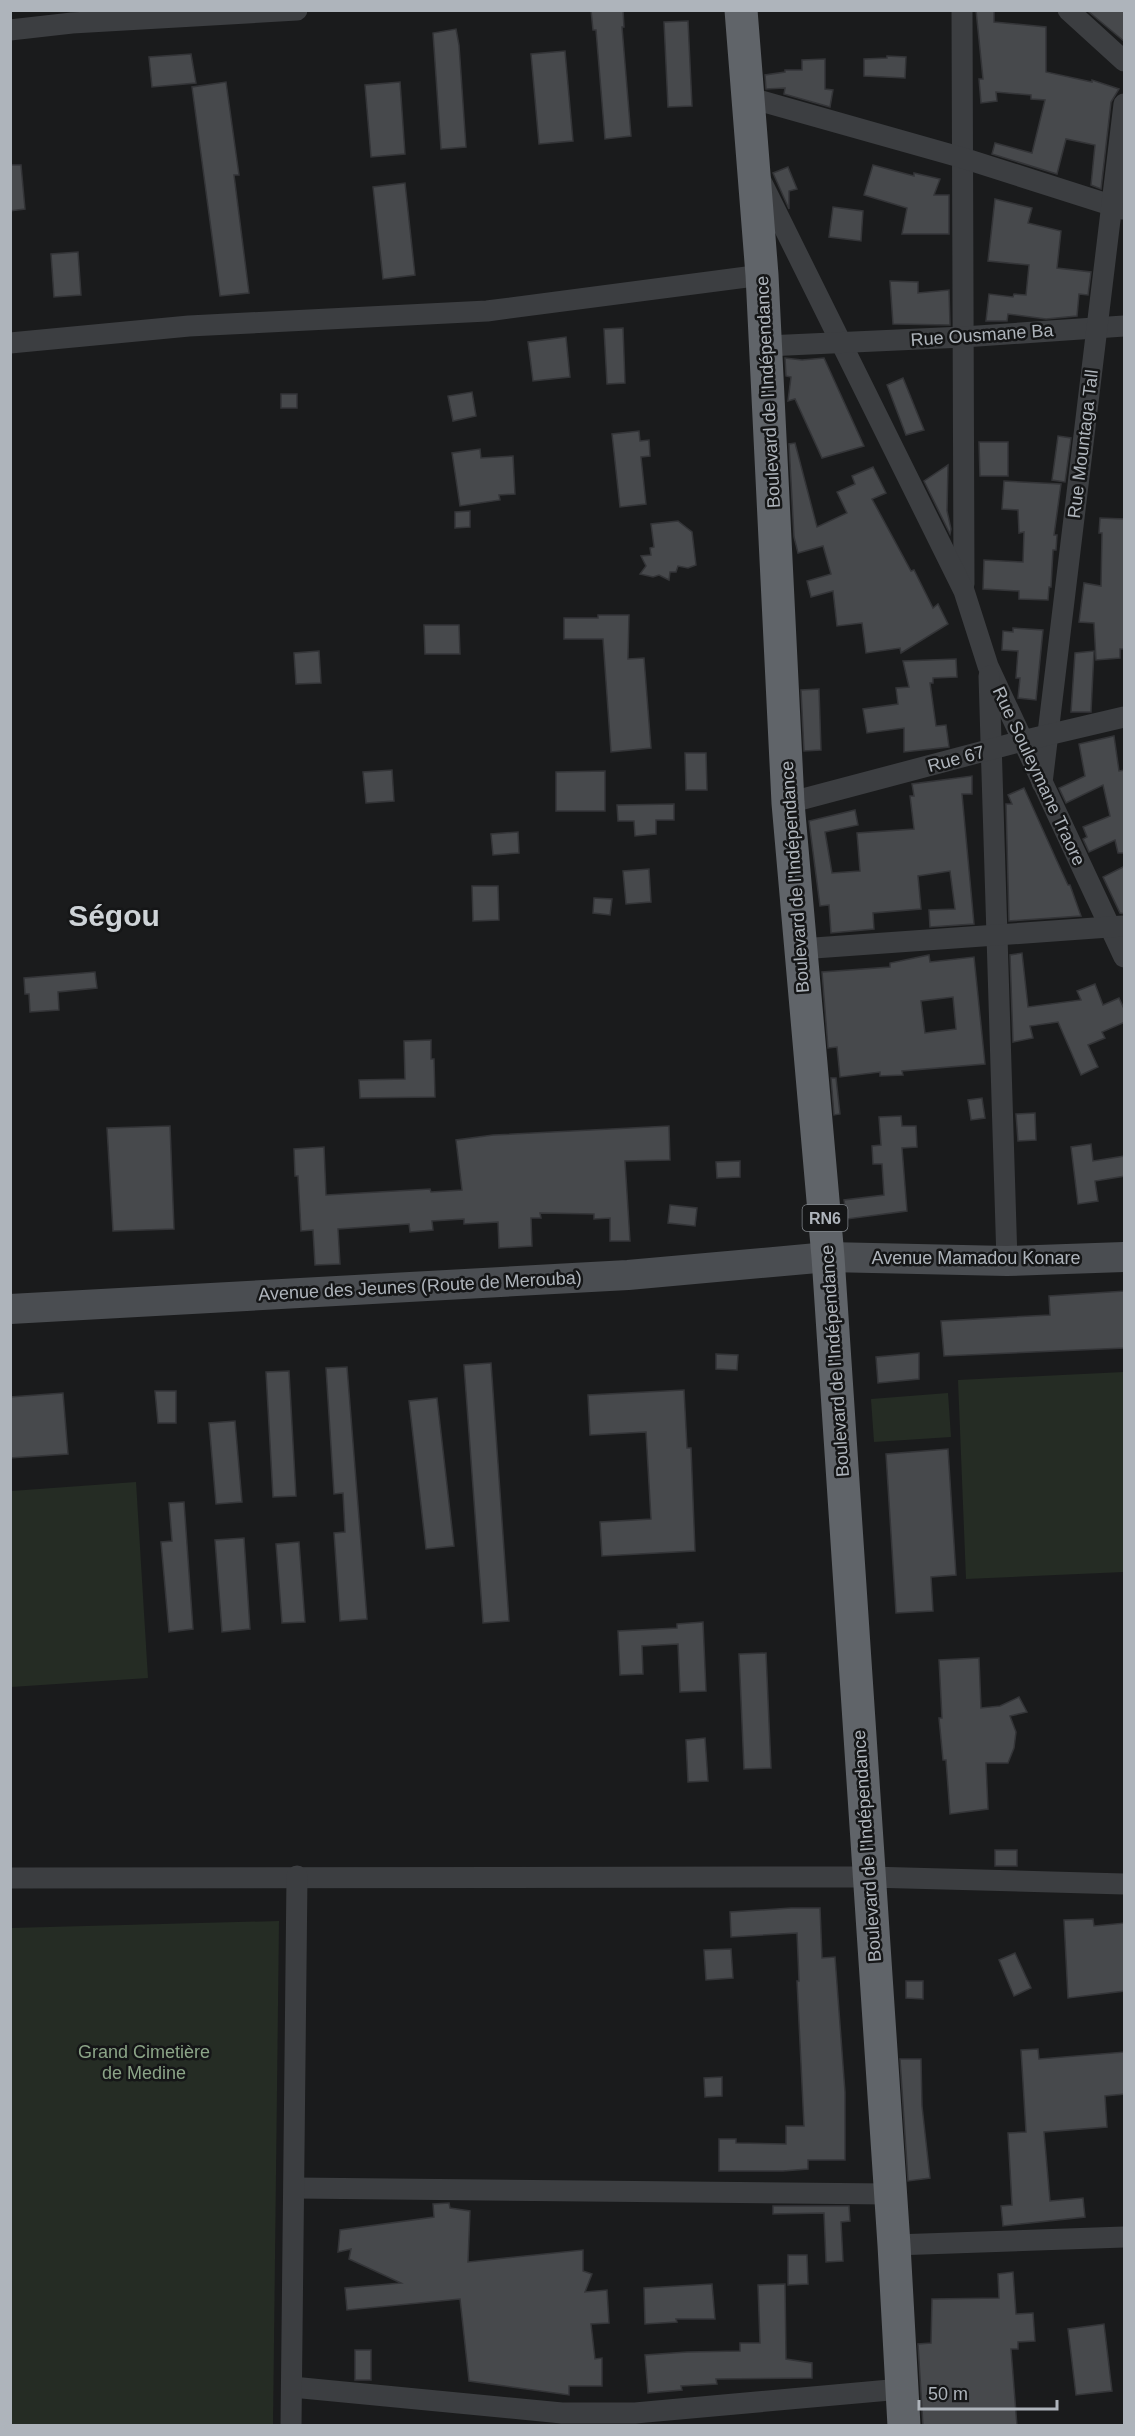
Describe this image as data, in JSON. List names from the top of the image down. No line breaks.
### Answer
{"streets":{"highway":["Boulevard de l'Indépendance","RN6"],"main road":["Avenue Mamadou Konare","Avenue des Jeunes (Route de Merouba)"],"street":["Rue Ousmane Ba","Rue Mountaga Tall","Rue 67","Rue Souleymane Traore"]},"crossings":[["Rue Ousmane Ba","Boulevard de l'Indépendance"],["Rue Ousmane Ba","Rue Mountaga Tall"],["Boulevard de l'Indépendance","Rue 67"],["Boulevard de l'Indépendance","Avenue Mamadou Konare"],["Boulevard de l'Indépendance","Avenue des Jeunes (Route de Merouba)"],["Rue Mountaga Tall","Rue 67"],["Rue Mountaga Tall","Rue Souleymane Traore"],["Rue 67","Rue Souleymane Traore"],["Avenue Mamadou Konare","Avenue des Jeunes (Route de Merouba)"]],"districts":["Ségou"],"parks":["Grand Cimetière de Medine"],"scale_bar":"50 m"}
